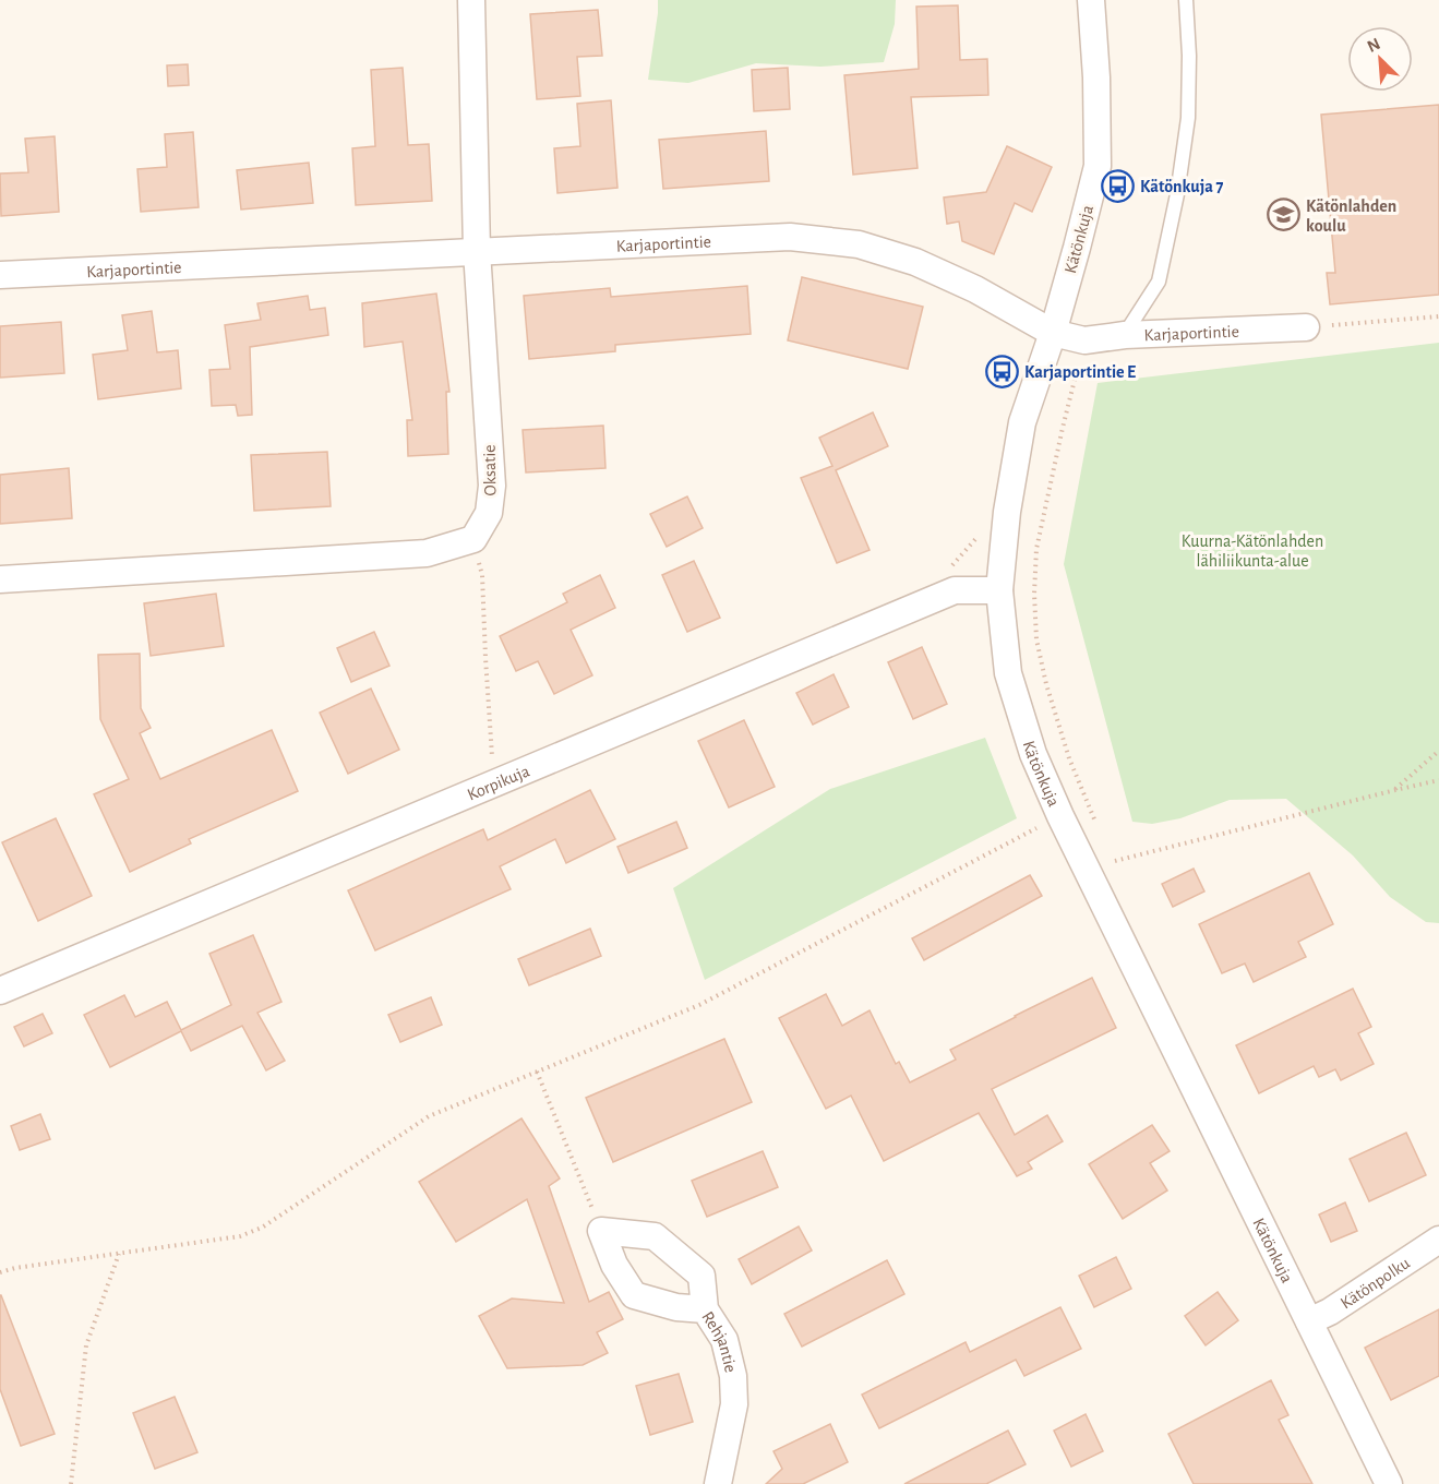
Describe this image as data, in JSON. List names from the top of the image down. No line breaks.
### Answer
{"streets":{"street":["Kätönkuja","Karjaportintie","Oksatie","Korpikuja","Kätönpolku","Rehjantie"]},"crossings":[["Kätönkuja","Karjaportintie"],["Kätönkuja","Korpikuja"],["Kätönkuja","Kätönpolku"],["Karjaportintie","Oksatie"]],"parks":["Kuurna-Kätönlahden lähiliikunta-alue"],"places":{"bus stop":["Kätönkuja 7","Karjaportintie E"],"school or university":["Kätönlahden koulu"]},"north":"top left"}
